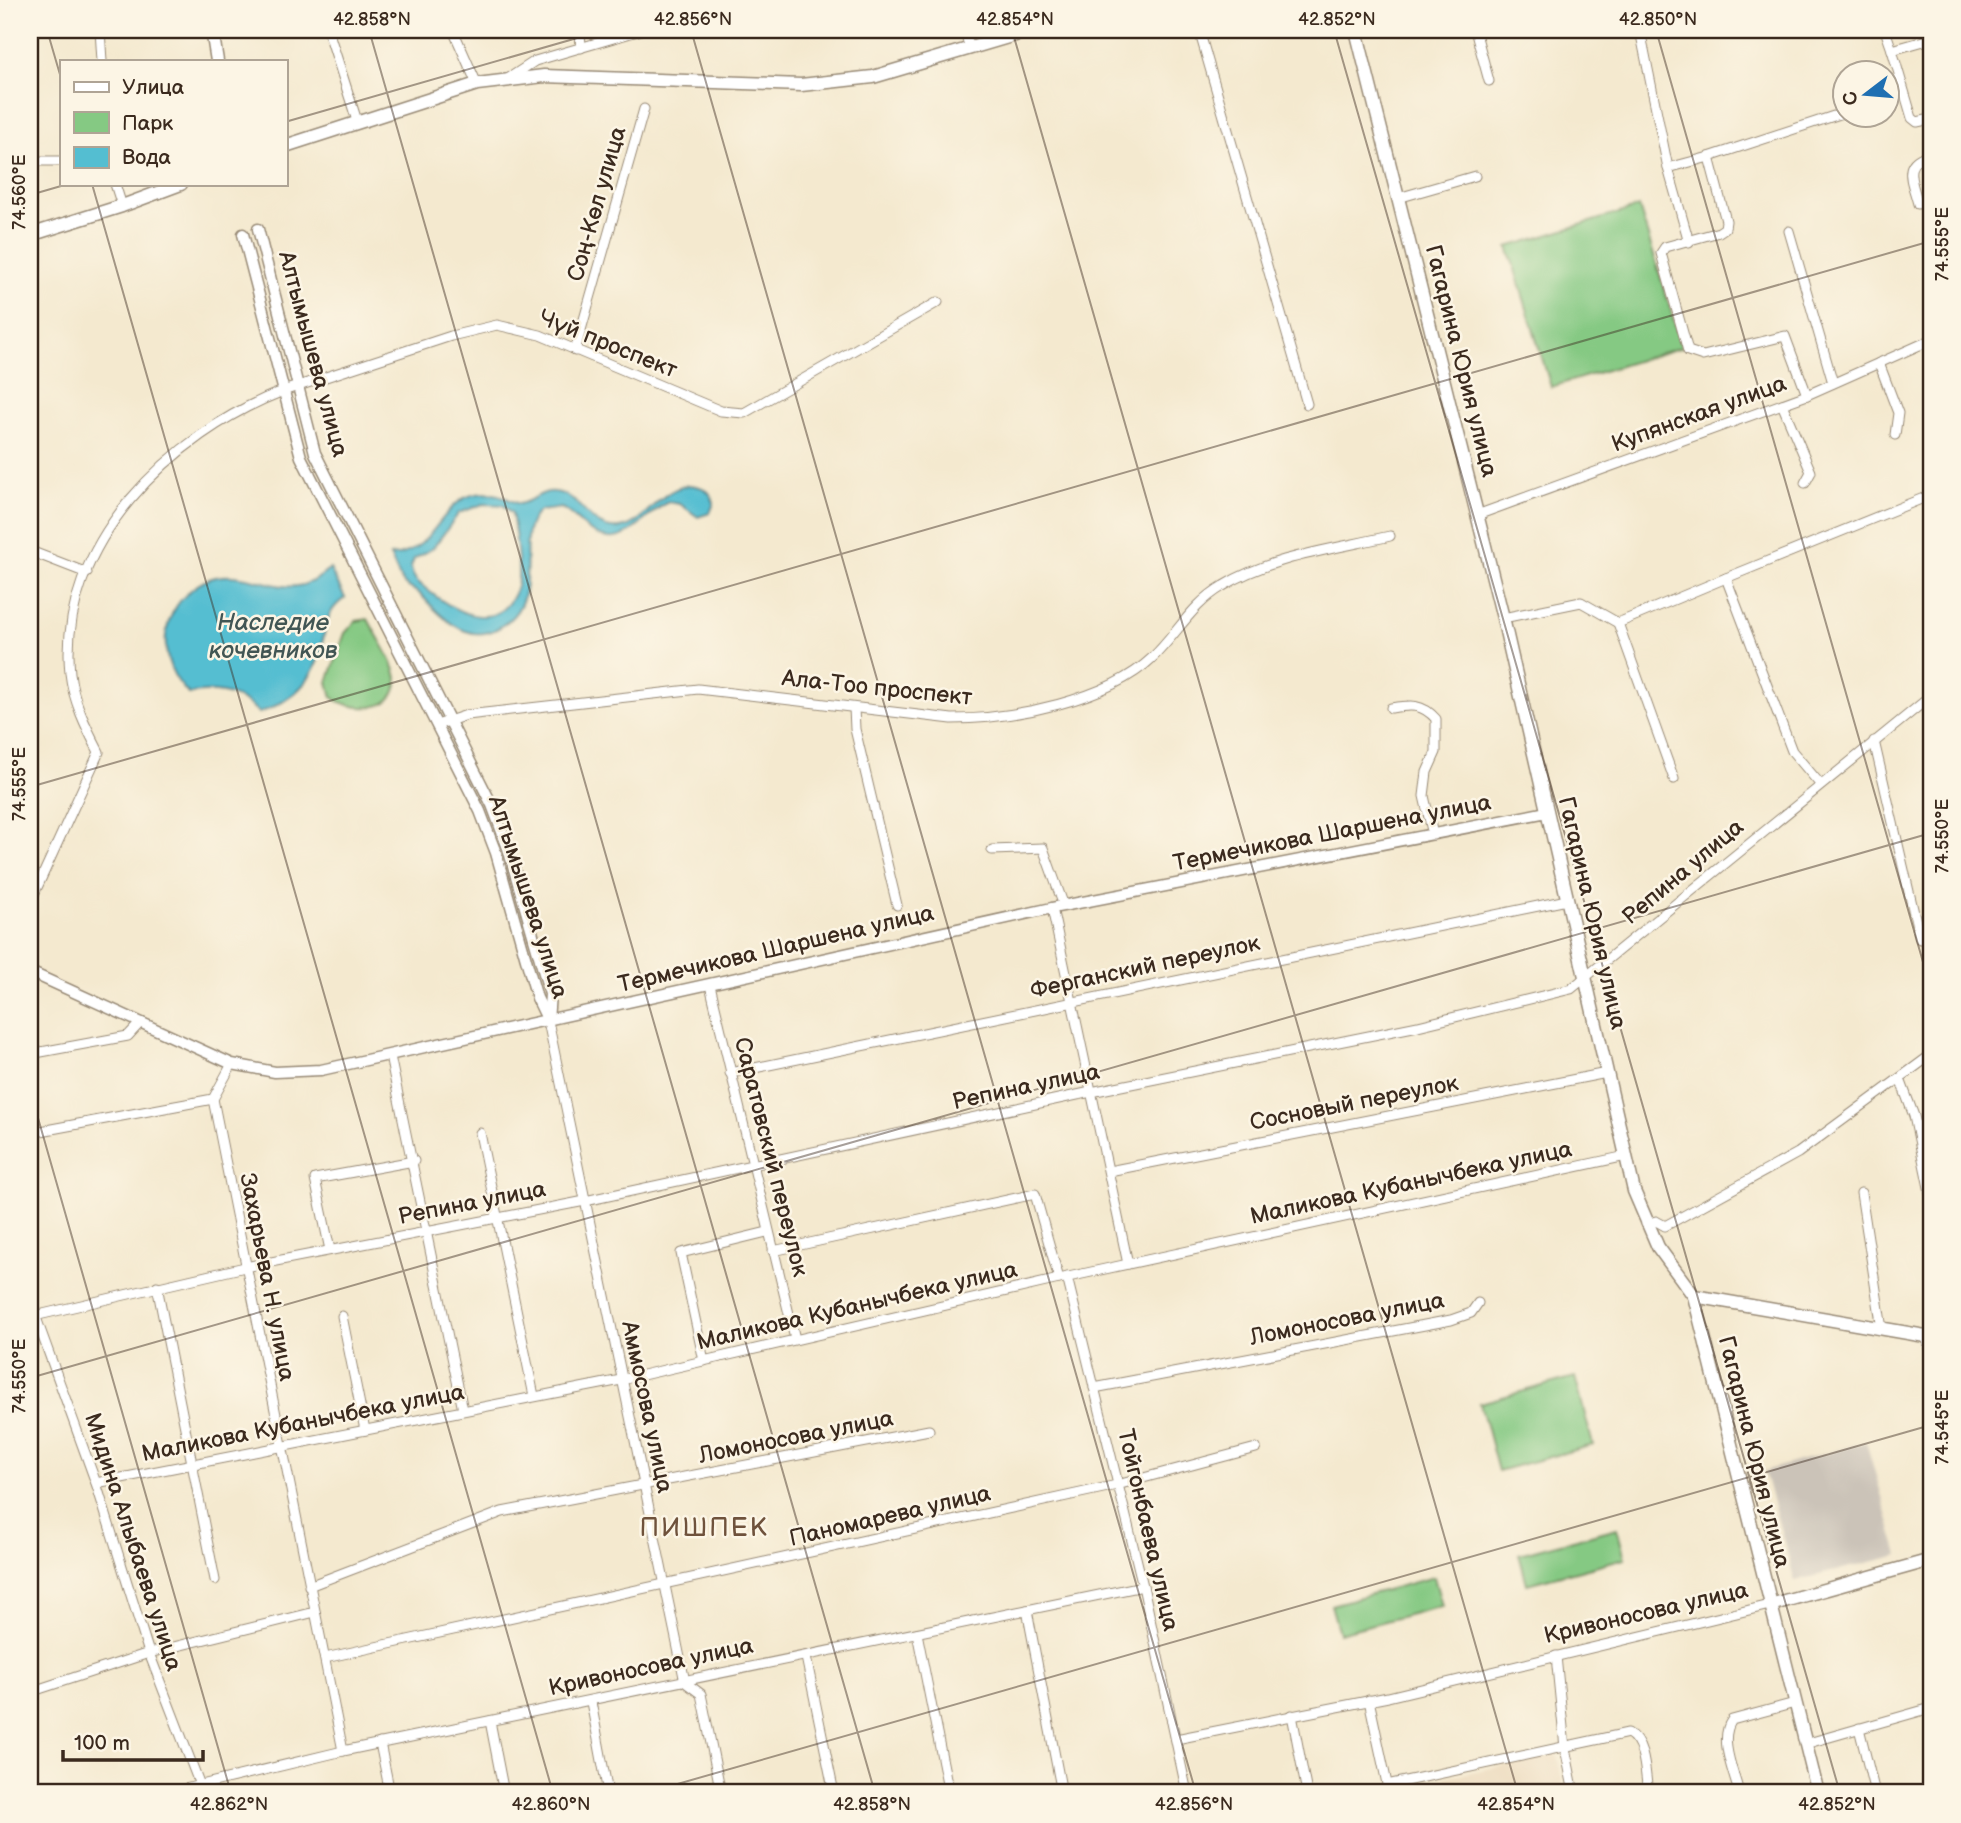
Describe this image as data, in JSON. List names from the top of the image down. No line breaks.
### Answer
{"streets":{"main road":["Гагарина Юрия улица","Кривоносова улица"],"street":["Соң-Көл улица","Чүй проспект","Алтымышева улица","Купянская улица","Ала-Тоо проспект","Термечикова Шаршена улица","Репина улица","Ферганский переулок","Сосновый переулок","Саратовский переулок","Маликова Кубанычбека улица","Захарьева Н. улица","Ломоносова улица","Аммосова улица","Паномарева улица","Тойгонбаева улица","Мидина Алыбаева улица"]},"crossings":[["Соң-Көл улица","Чүй проспект"],["Чүй проспект","Алтымышева улица"],["Алтымышева улица","Ала-Тоо проспект"],["Алтымышева улица","Термечикова Шаршена улица"],["Алтымышева улица","Аммосова улица"],["Гагарина Юрия улица","Купянская улица"],["Гагарина Юрия улица","Термечикова Шаршена улица"],["Гагарина Юрия улица","Репина улица"],["Гагарина Юрия улица","Ферганский переулок"],["Гагарина Юрия улица","Сосновый переулок"],["Гагарина Юрия улица","Маликова Кубанычбека улица"],["Гагарина Юрия улица","Кривоносова улица"],["Термечикова Шаршена улица","Саратовский переулок"],["Термечикова Шаршена улица","Аммосова улица"],["Репина улица","Саратовский переулок"],["Репина улица","Захарьева Н. улица"],["Репина улица","Аммосова улица"],["Репина улица","Мидина Алыбаева улица"],["Ферганский переулок","Саратовский переулок"],["Саратовский переулок","Маликова Кубанычбека улица"],["Саратовский переулок","Тойгонбаева улица"],["Маликова Кубанычбека улица","Захарьева Н. улица"],["Маликова Кубанычбека улица","Аммосова улица"],["Маликова Кубанычбека улица","Тойгонбаева улица"],["Маликова Кубанычбека улица","Мидина Алыбаева улица"],["Захарьева Н. улица","Ломоносова улица"],["Захарьева Н. улица","Паномарева улица"],["Захарьева Н. улица","Кривоносова улица"],["Ломоносова улица","Аммосова улица"],["Ломоносова улица","Тойгонбаева улица"],["Аммосова улица","Паномарева улица"],["Аммосова улица","Кривоносова улица"],["Паномарева улица","Тойгонбаева улица"],["Тойгонбаева улица","Кривоносова улица"],["Мидина Алыбаева улица","Кривоносова улица"]],"districts":["ПИШПЕК"],"water":["Наследие кочевников"],"legend":["Улица","Парк","Вода"],"scale_bar":"100 m","north":"left","coordinates":["42.858°N","42.856°N","42.854°N","42.852°N","42.850°N","74.560°E","74.555°E","74.550°E","74.545°E","42.862°N","42.860°N"]}
